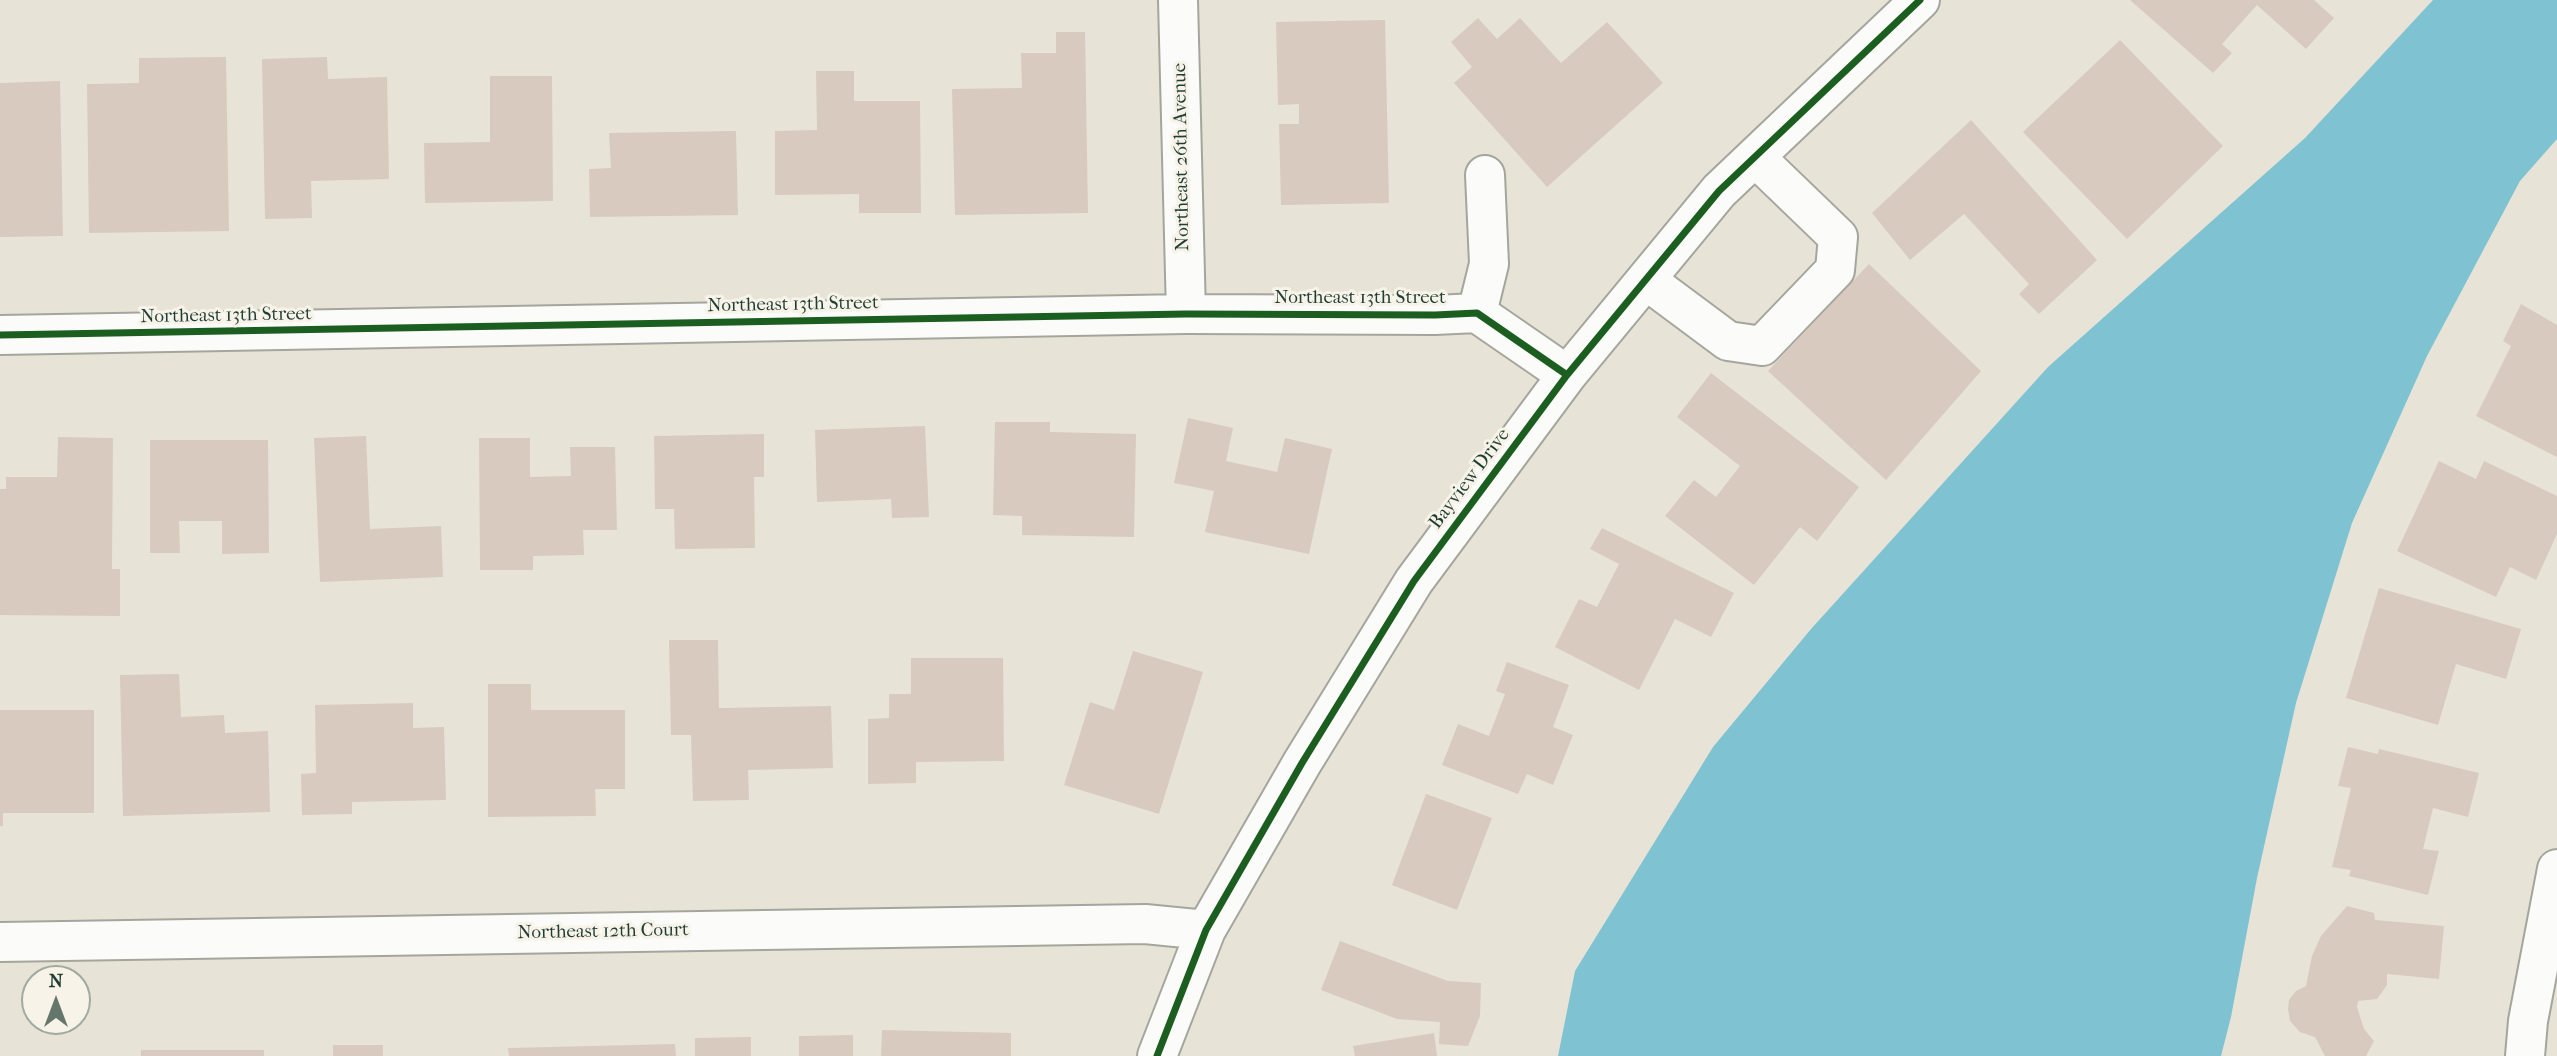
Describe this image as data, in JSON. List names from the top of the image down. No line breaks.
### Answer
{"streets":{"street":["Northeast 26th Avenue","Northeast 13th Street","Bayview Drive","Northeast 12th Court"]},"crossings":[["Northeast 26th Avenue","Northeast 13th Street"],["Bayview Drive","Northeast 12th Court"]],"north":"top"}
